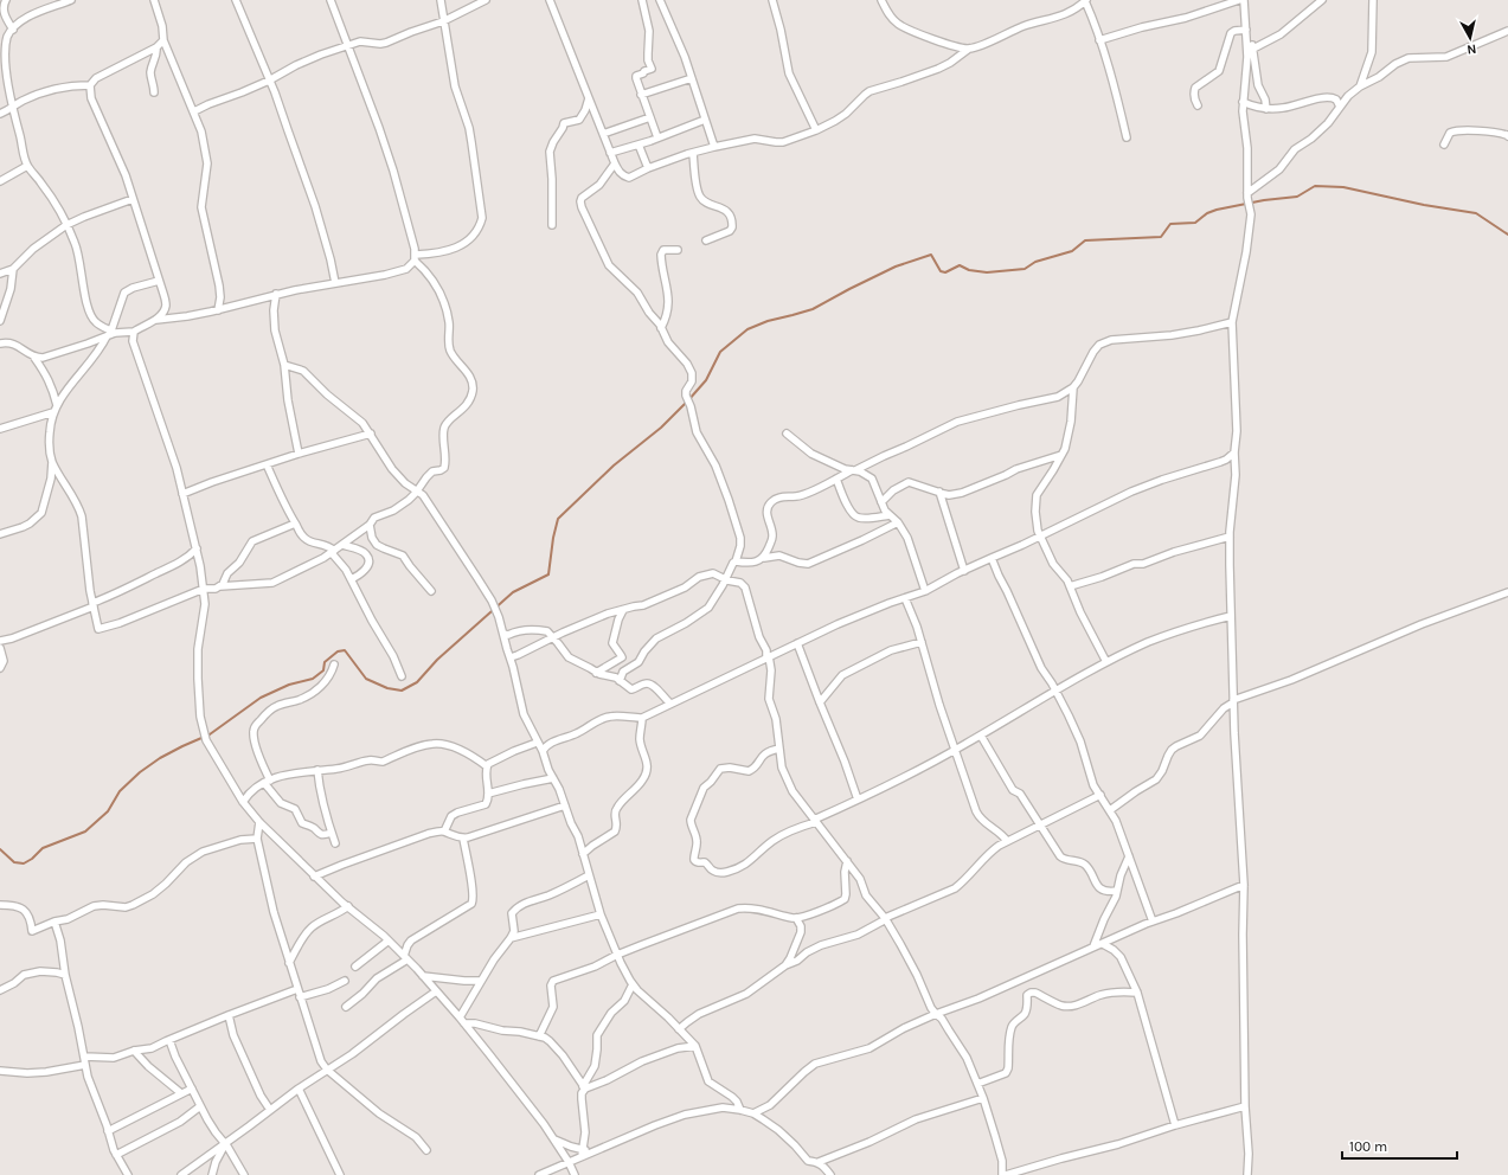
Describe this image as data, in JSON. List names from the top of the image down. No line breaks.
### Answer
{"scale_bar":"100 m","north":"bottom"}
